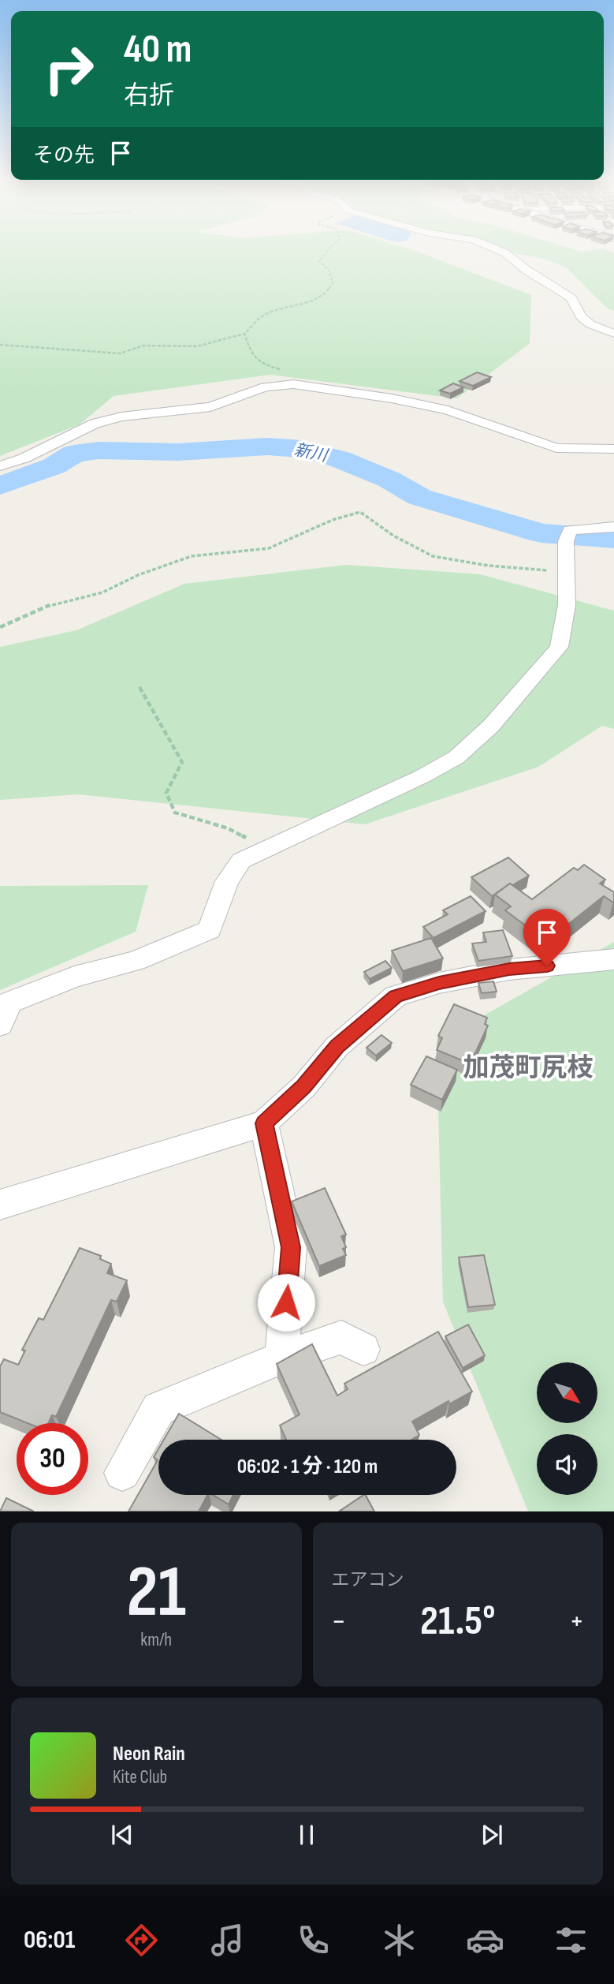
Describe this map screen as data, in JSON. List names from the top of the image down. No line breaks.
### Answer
{"districts":["加茂町尻枝"],"water":["新川"],"north":"bottom right","page":{"turn":["40 m","右折"],"then":"その先","limit":"30","trip":"06:02 · 1 分 · 120 m","tile":[["21","km/h"],"エアコン"],"heat":["−","21.5°","+"],"song":["Neon Rain","Kite Club"],"tabs":"06:01"}}
